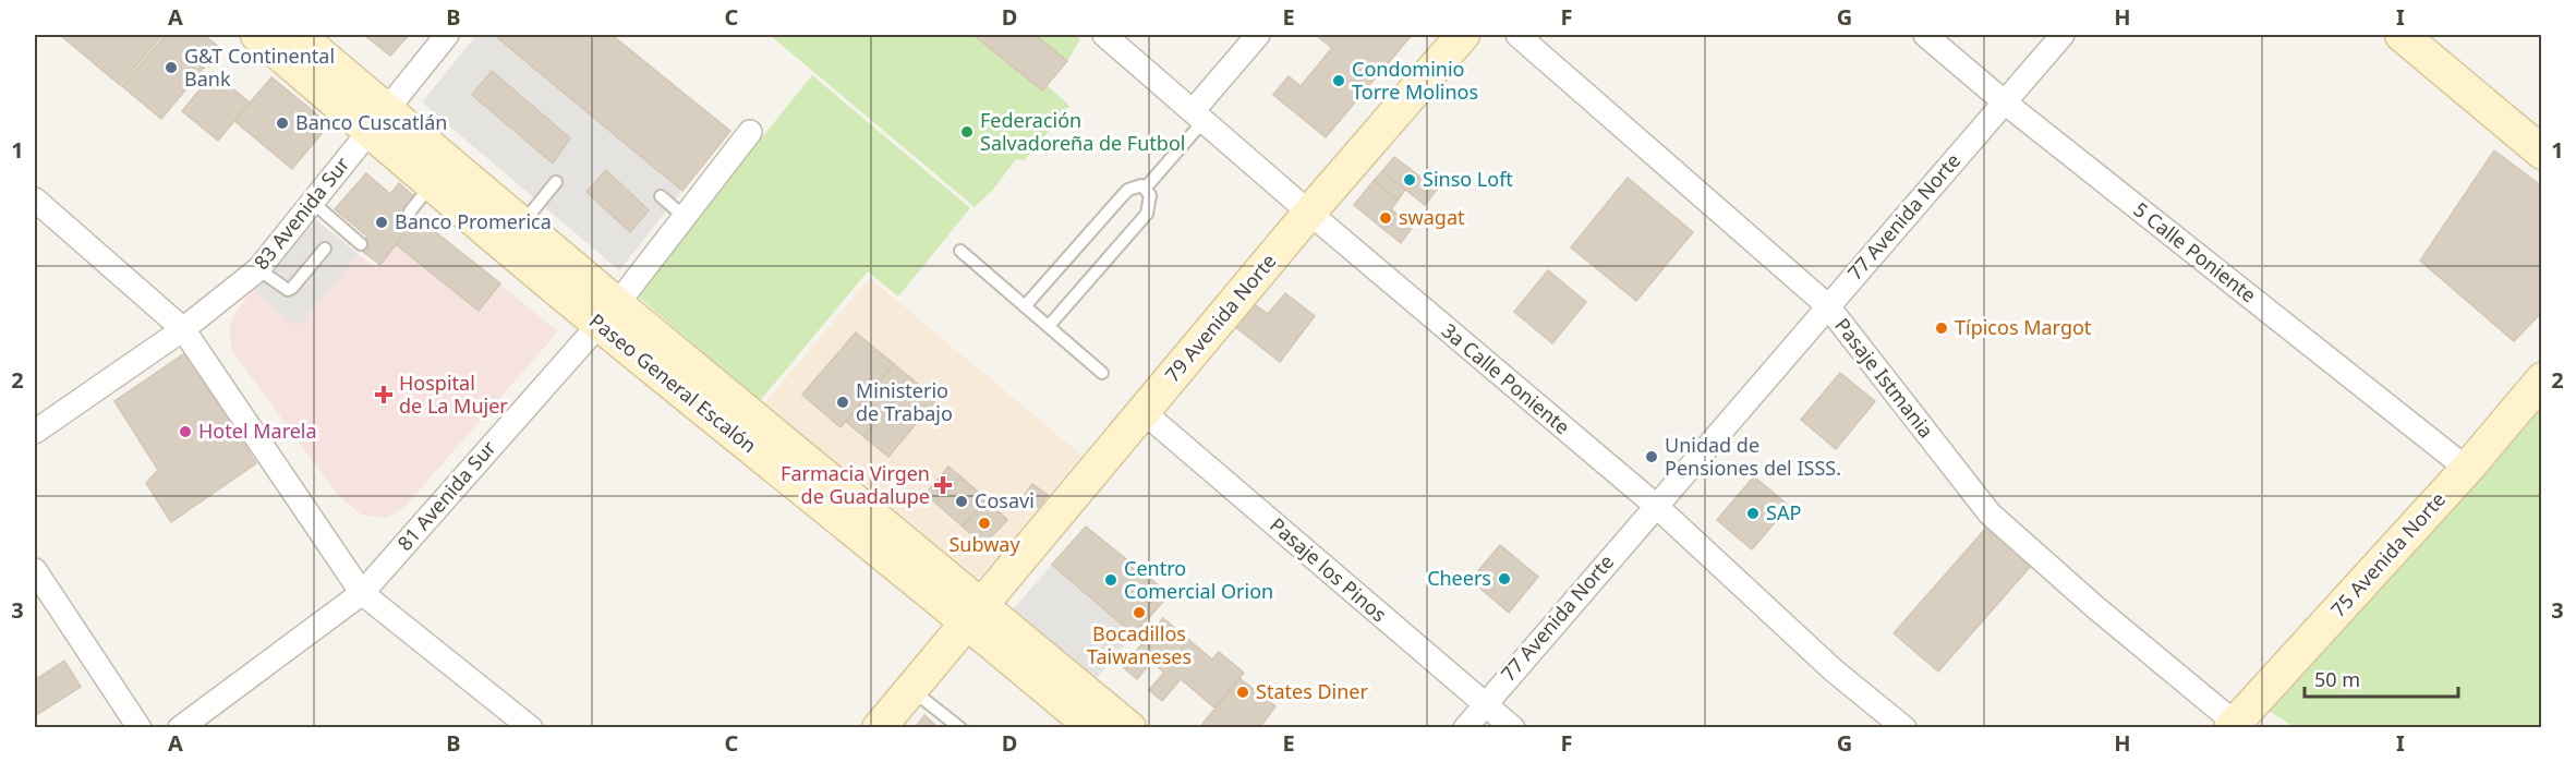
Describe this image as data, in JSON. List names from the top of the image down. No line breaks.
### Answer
{"streets":{"main road":["79 Avenida Norte","Paseo General Escalón","75 Avenida Norte"],"street":["83 Avenida Sur","77 Avenida Norte","5 Calle Poniente","Pasaje Istmania","3a Calle Poniente","81 Avenida Sur","Pasaje los Pinos"]},"crossings":[["83 Avenida Sur","Paseo General Escalón"],["77 Avenida Norte","5 Calle Poniente"],["77 Avenida Norte","Pasaje Istmania"],["77 Avenida Norte","3a Calle Poniente"],["77 Avenida Norte","Pasaje los Pinos"],["5 Calle Poniente","75 Avenida Norte"],["79 Avenida Norte","3a Calle Poniente"],["79 Avenida Norte","Paseo General Escalón"],["79 Avenida Norte","Pasaje los Pinos"],["Pasaje Istmania","75 Avenida Norte"],["Paseo General Escalón","81 Avenida Sur"]],"places":{"other":["G&T Continental Bank","Condominio Torre Molinos","Banco Cuscatlán","Federación Salvadoreña de Futbol","Sinso Loft","swagat","Banco Promerica","Típicos Margot","Ministerio de Trabajo","Hotel Marela","Unidad de Pensiones del ISSS.","Cosavi","SAP","Subway","Cheers","Centro Comercial Orion","Bocadillos Taiwaneses","States Diner"],"health":["Hospital de La Mujer","Farmacia Virgen de Guadalupe"]},"scale_bar":"50 m","grid":{"columns":["A","B","C","D","E","F","G","H","I"],"rows":["1","2","3"]}}
